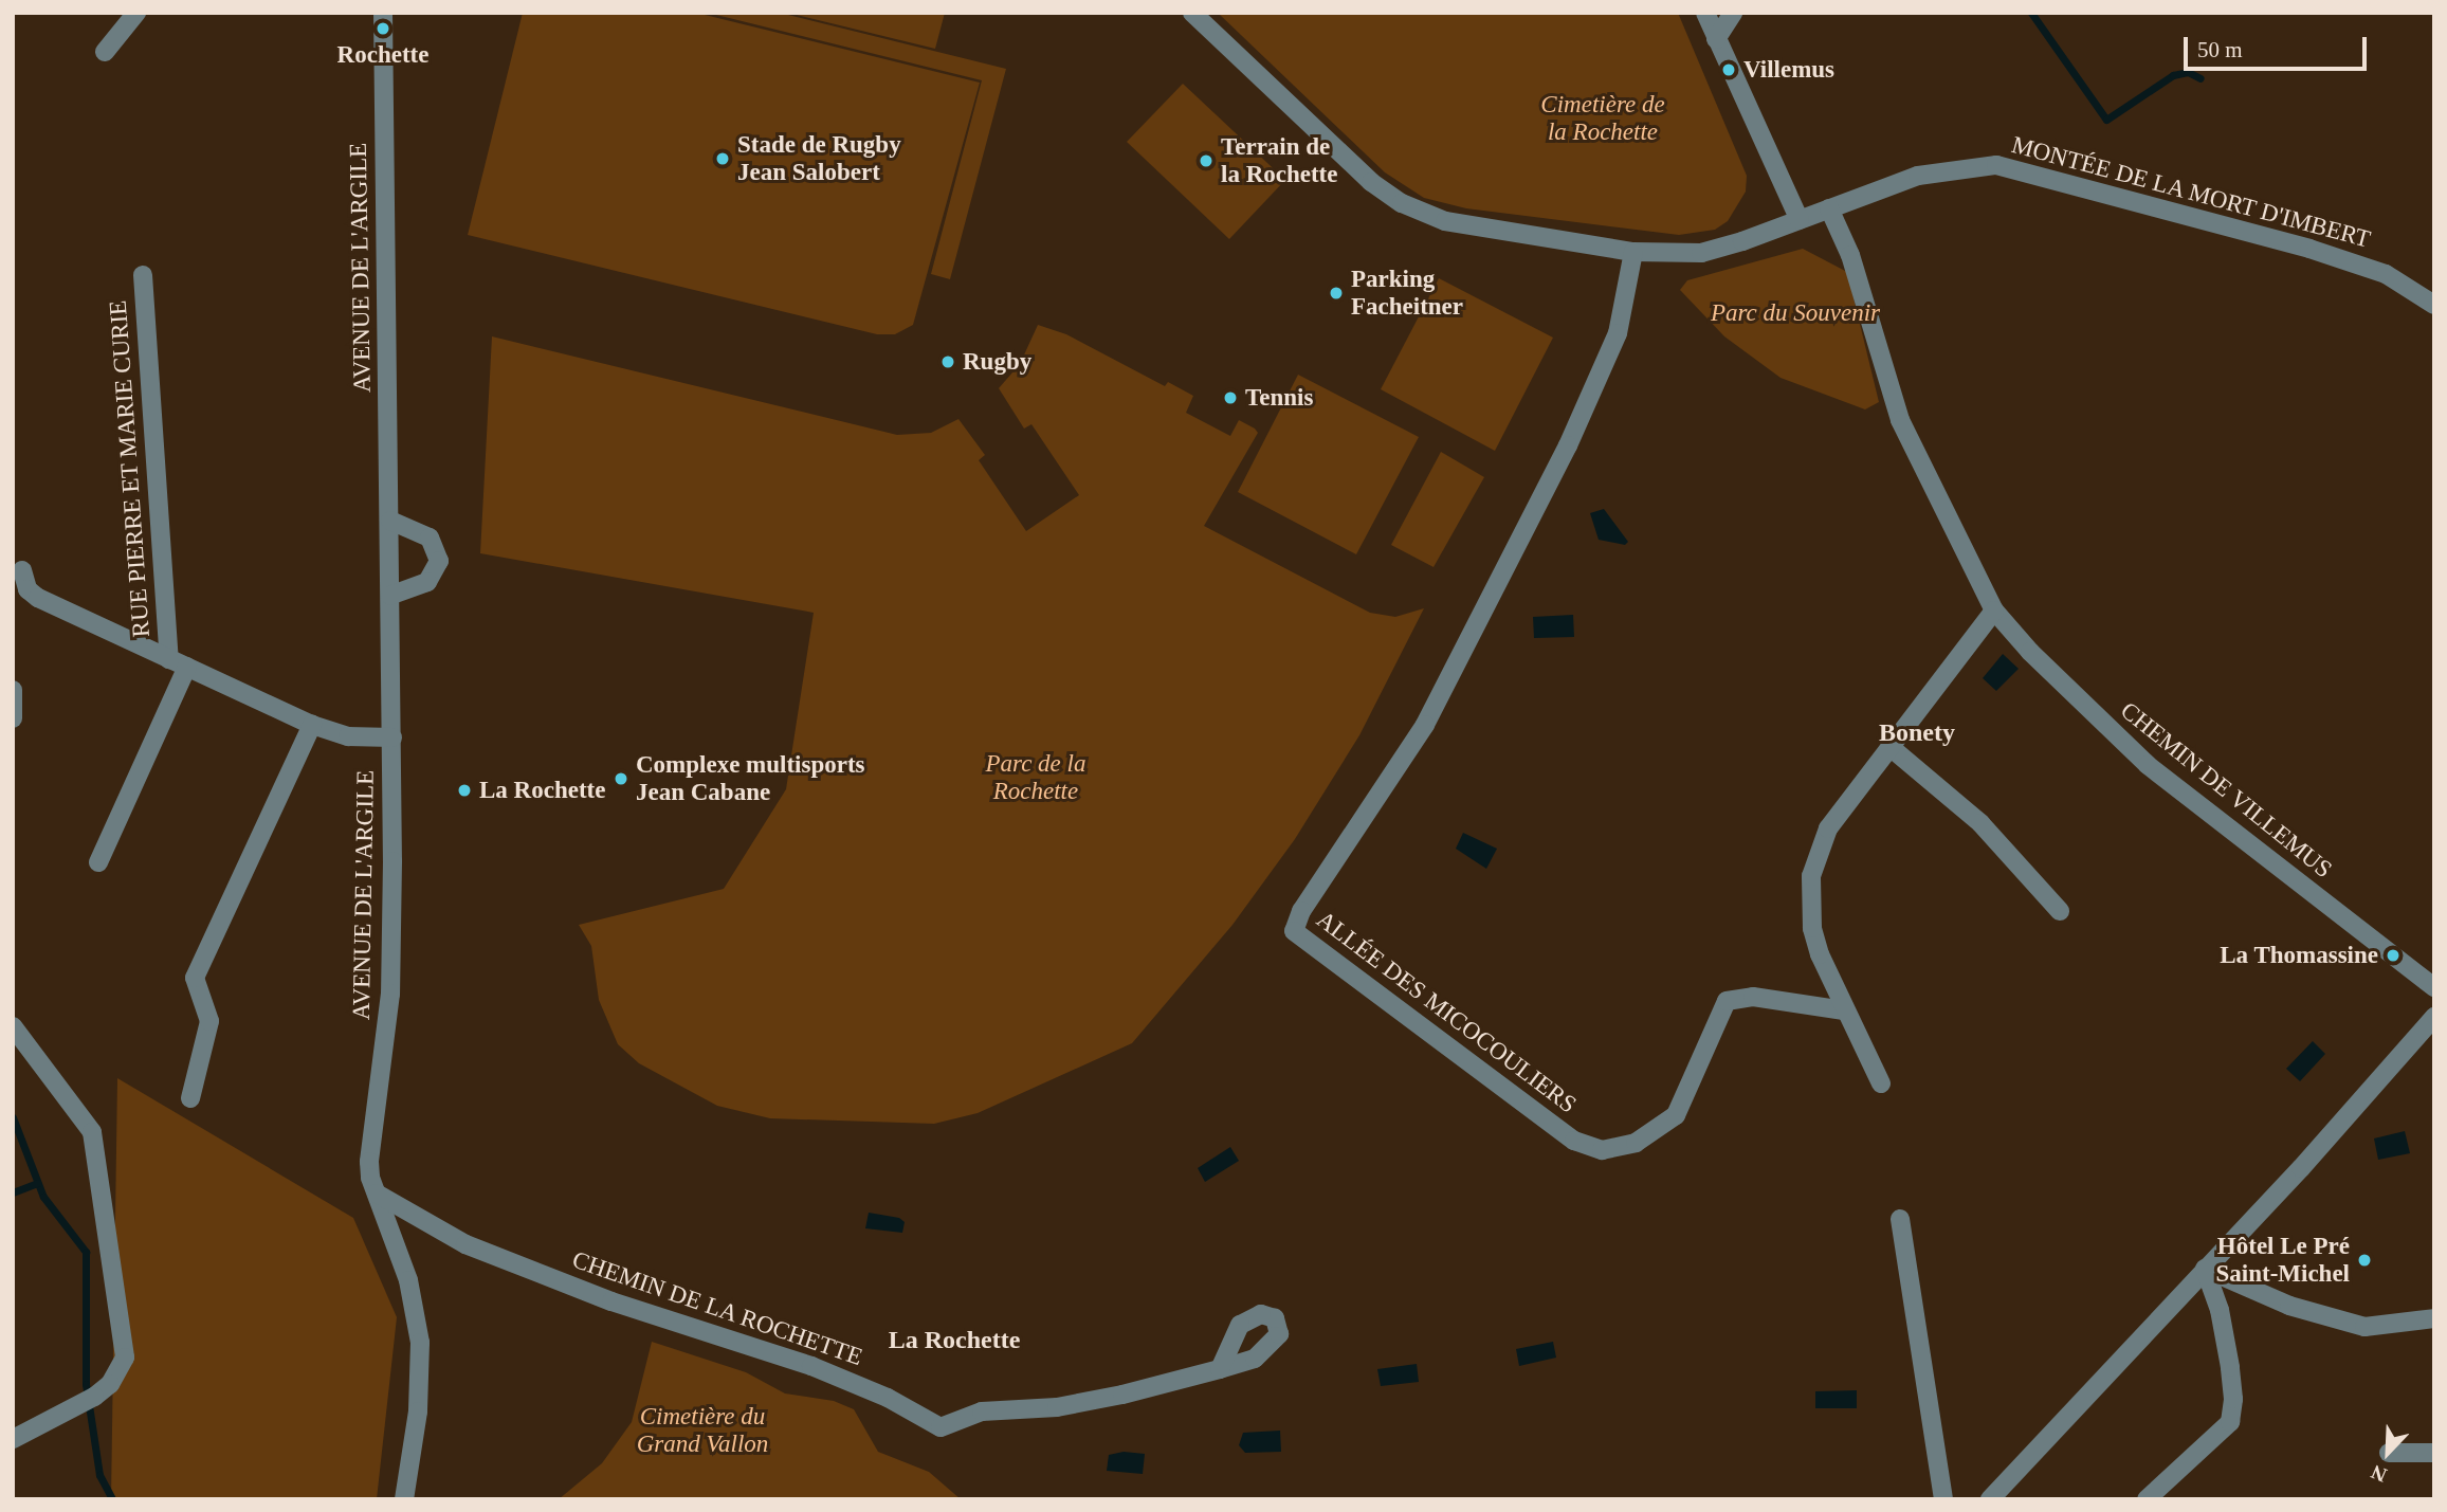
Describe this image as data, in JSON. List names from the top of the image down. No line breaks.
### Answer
{"streets":{"street":["MONTÉE DE LA MORT D'IMBERT","AVENUE DE L'ARGILE","RUE PIERRE ET MARIE CURIE","CHEMIN DE VILLEMUS","ALLÉE DES MICOCOULIERS","CHEMIN DE LA ROCHETTE"]},"crossings":[["MONTÉE DE LA MORT D'IMBERT","CHEMIN DE VILLEMUS"],["MONTÉE DE LA MORT D'IMBERT","ALLÉE DES MICOCOULIERS"],["AVENUE DE L'ARGILE","CHEMIN DE LA ROCHETTE"]],"districts":["Bonety","La Rochette"],"parks":["Cimetière de la Rochette","Parc du Souvenir","Parc de la Rochette","Cimetière du Grand Vallon"],"places":["Rochette","Villemus","Stade de Rugby Jean Salobert","Terrain de la Rochette","Parking Facheitner","Rugby","Tennis","Complexe multisports Jean Cabane","La Rochette","La Thomassine","Hôtel Le Pré Saint-Michel"],"scale_bar":"50 m","north":"bottom left"}
